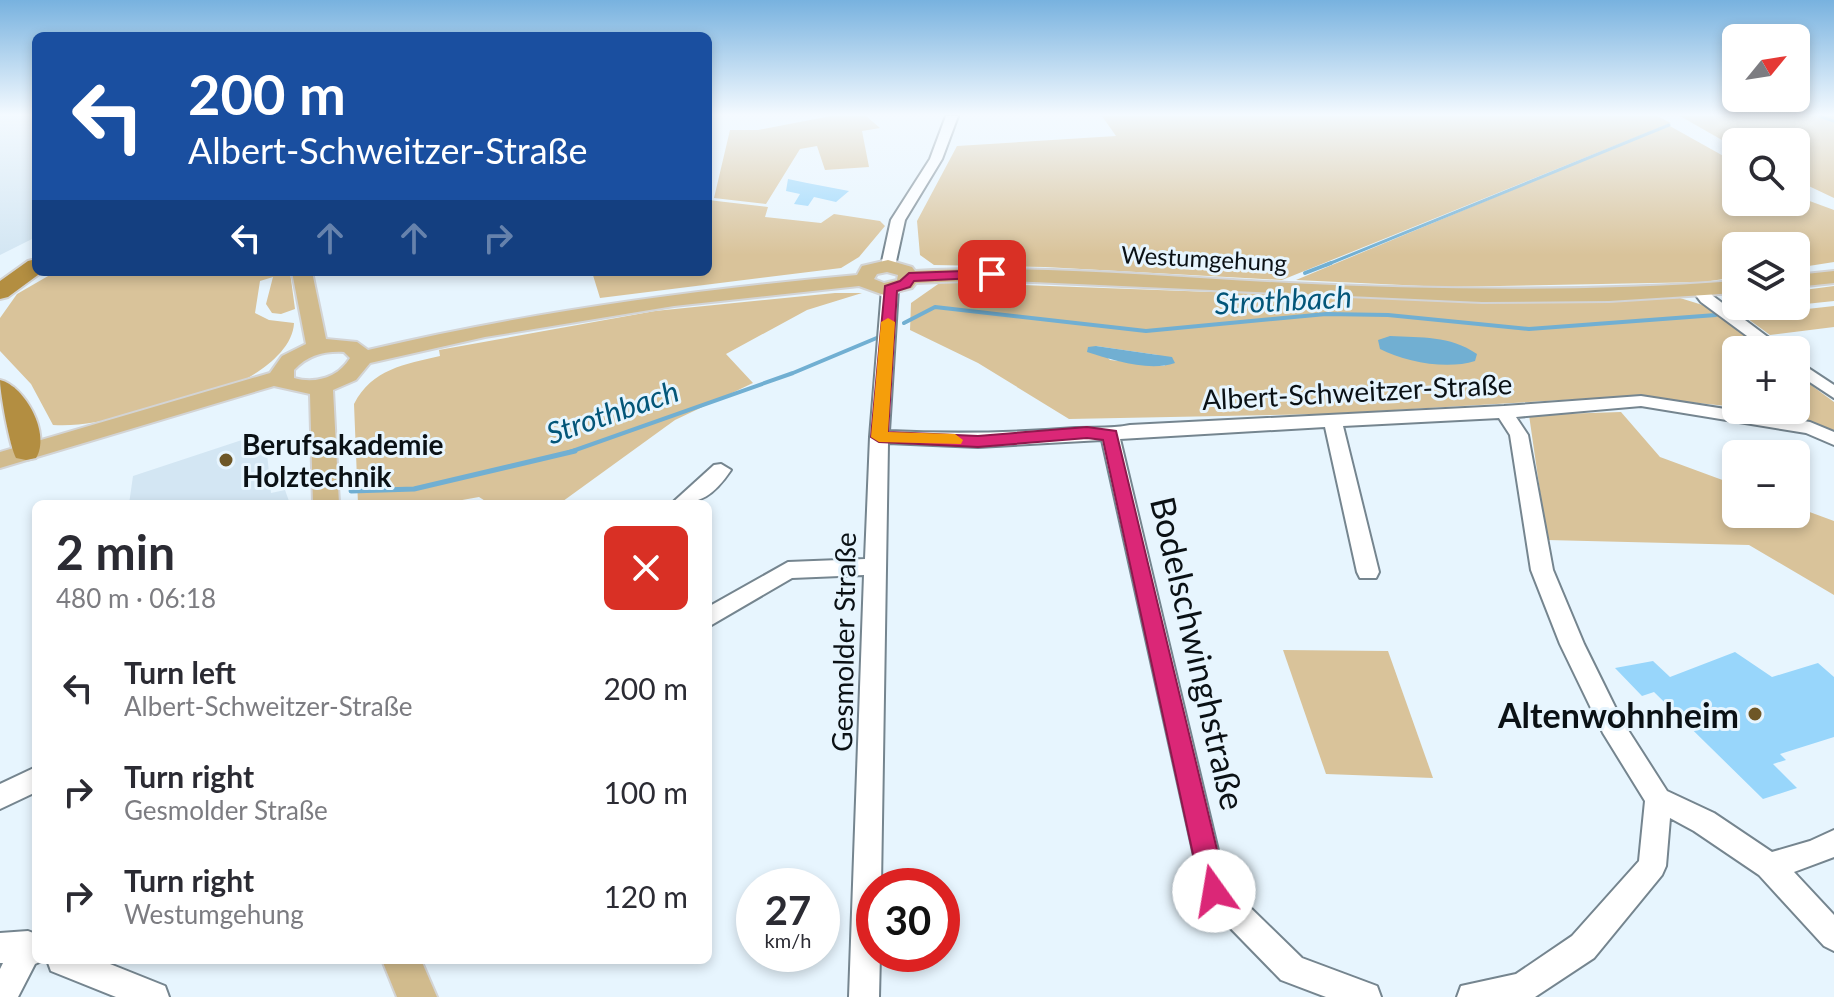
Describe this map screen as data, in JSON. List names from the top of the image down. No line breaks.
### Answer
{"streets":{"main road":["Westumgehung"],"street":["Albert-Schweitzer-Straße","Gesmolder Straße","Bodelschwinghstraße"]},"crossings":[["Albert-Schweitzer-Straße","Gesmolder Straße"],["Albert-Schweitzer-Straße","Bodelschwinghstraße"]],"water":["Strothbach"],"places":["Berufsakademie Holztechnik","Altenwohnheim"],"north":"top right","page":{"map_buttons":["+","−"],"turn":["200 m","Albert-Schweitzer-Straße"],"heading":["2 min","480 m · 06:18"],"list":[{"name":"Turn left","note":"Albert-Schweitzer-Straße","value":"200 m"},{"name":"Turn right","note":"Gesmolder Straße","value":"100 m"},{"name":"Turn right","note":"Westumgehung","value":"120 m"}],"speed":"27 km/h","limit":"30"}}
